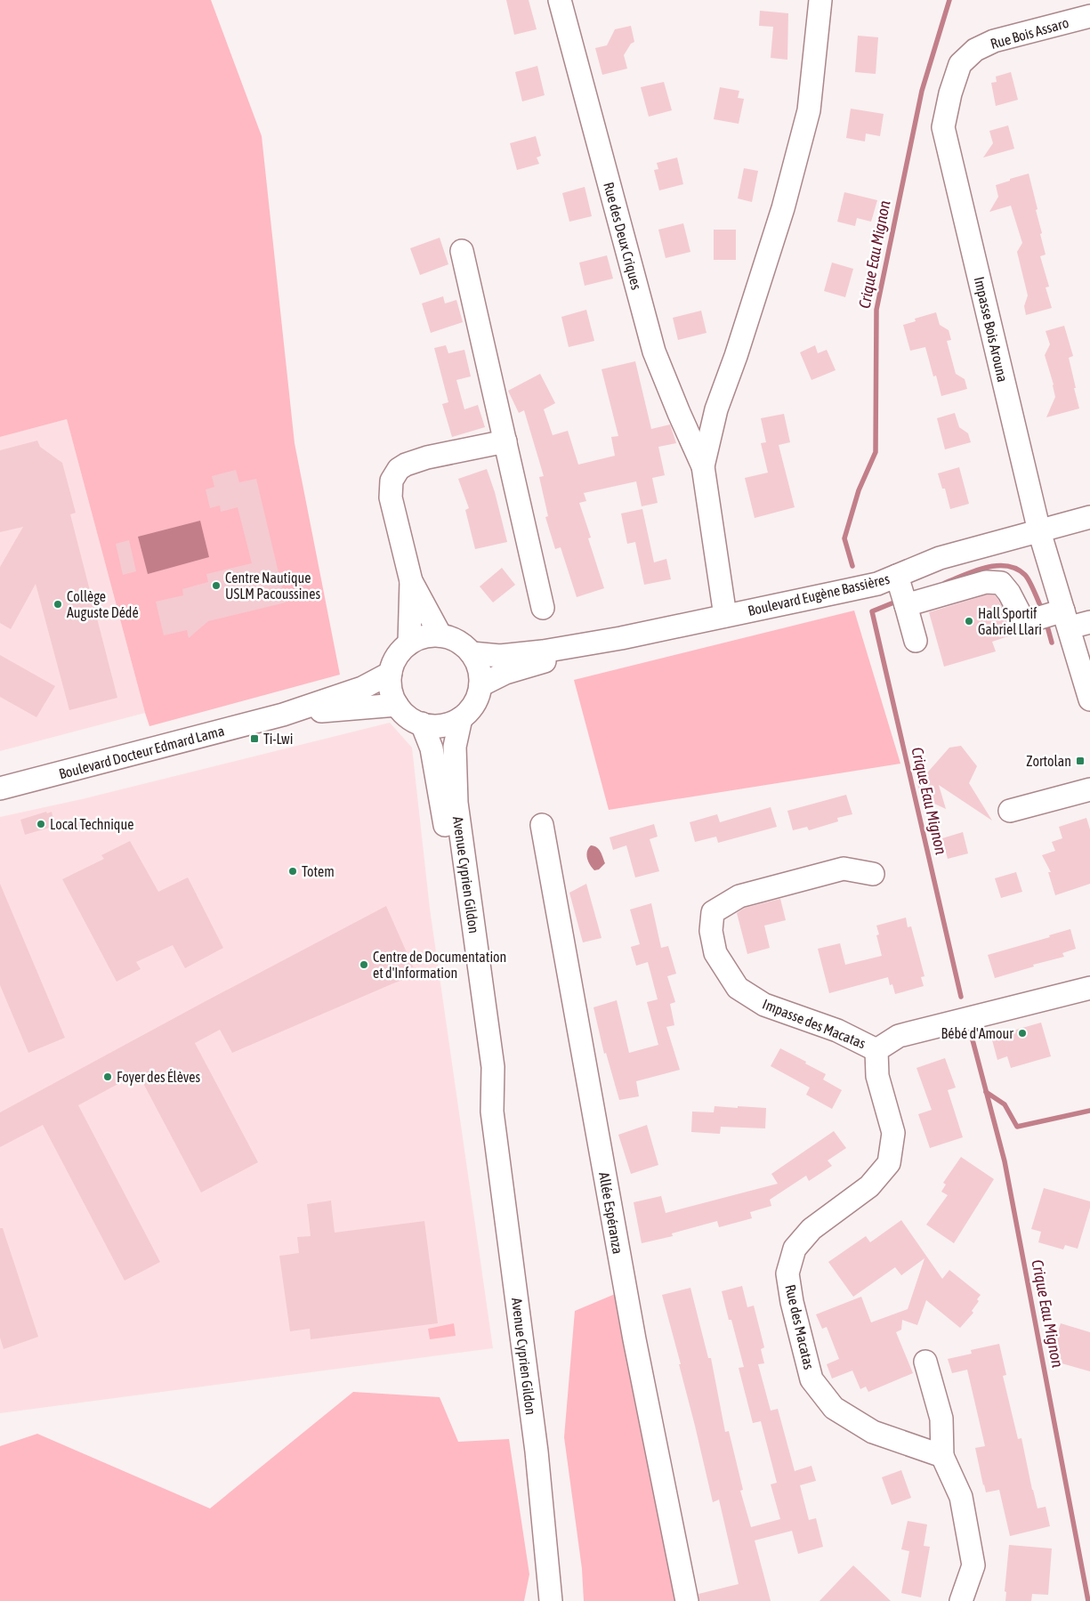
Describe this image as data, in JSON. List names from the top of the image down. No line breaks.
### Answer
{"streets":{"street":["Rue Bois Assaro","Rue des Deux Criques","Impasse Bois Arouna","Boulevard Eugène Bassières","Boulevard Docteur Edmard Lama","Avenue Cyprien Gildon","Impasse des Macatas","Allée Espéranza","Rue des Macatas"]},"crossings":[["Rue Bois Assaro","Impasse Bois Arouna"],["Rue des Deux Criques","Boulevard Eugène Bassières"],["Impasse Bois Arouna","Boulevard Eugène Bassières"],["Boulevard Eugène Bassières","Boulevard Docteur Edmard Lama"],["Boulevard Eugène Bassières","Avenue Cyprien Gildon"],["Boulevard Docteur Edmard Lama","Avenue Cyprien Gildon"],["Impasse des Macatas","Rue des Macatas"]],"water":["Crique Eau Mignon"],"places":{"other":["Centre Nautique USLM Pacoussines","Collège Auguste Dédé","Hall Sportif Gabriel Llari","Local Technique","Totem","Centre de Documentation et d'Information","Bébé d'Amour","Foyer des Élèves"],"transit":["Ti-Lwi","Zortolan"]}}
